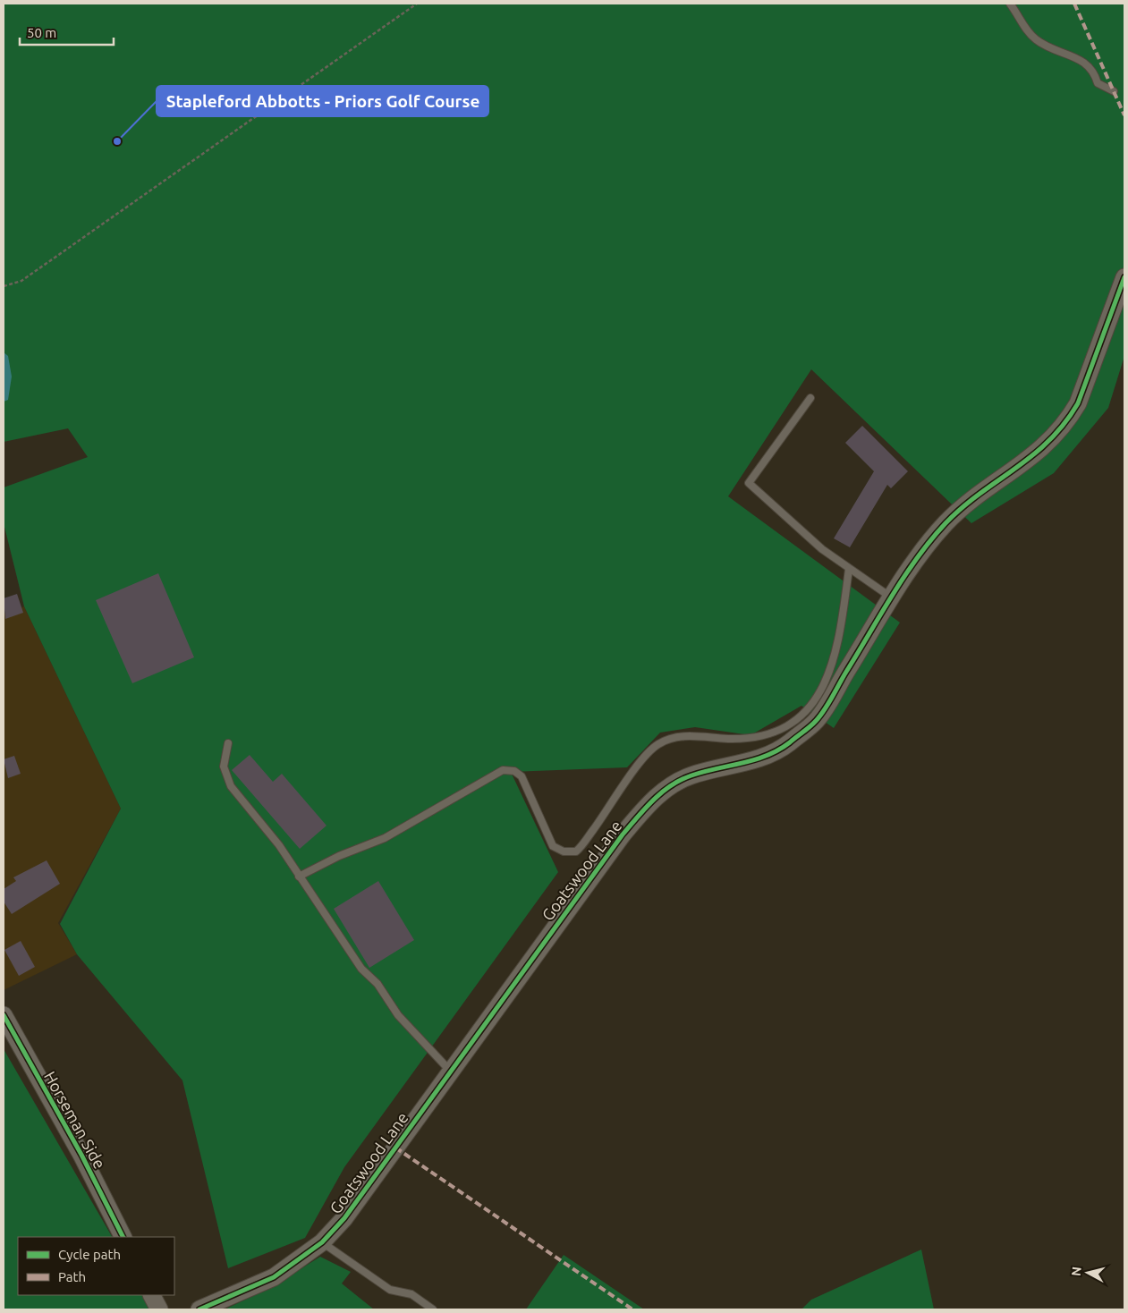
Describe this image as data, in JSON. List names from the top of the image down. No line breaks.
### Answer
{"streets":{"street":["Goatswood Lane","Horseman Side"]},"places":["Stapleford Abbotts - Priors Golf Course"],"legend":["Cycle path","Path"],"scale_bar":"50 m","north":"left"}
